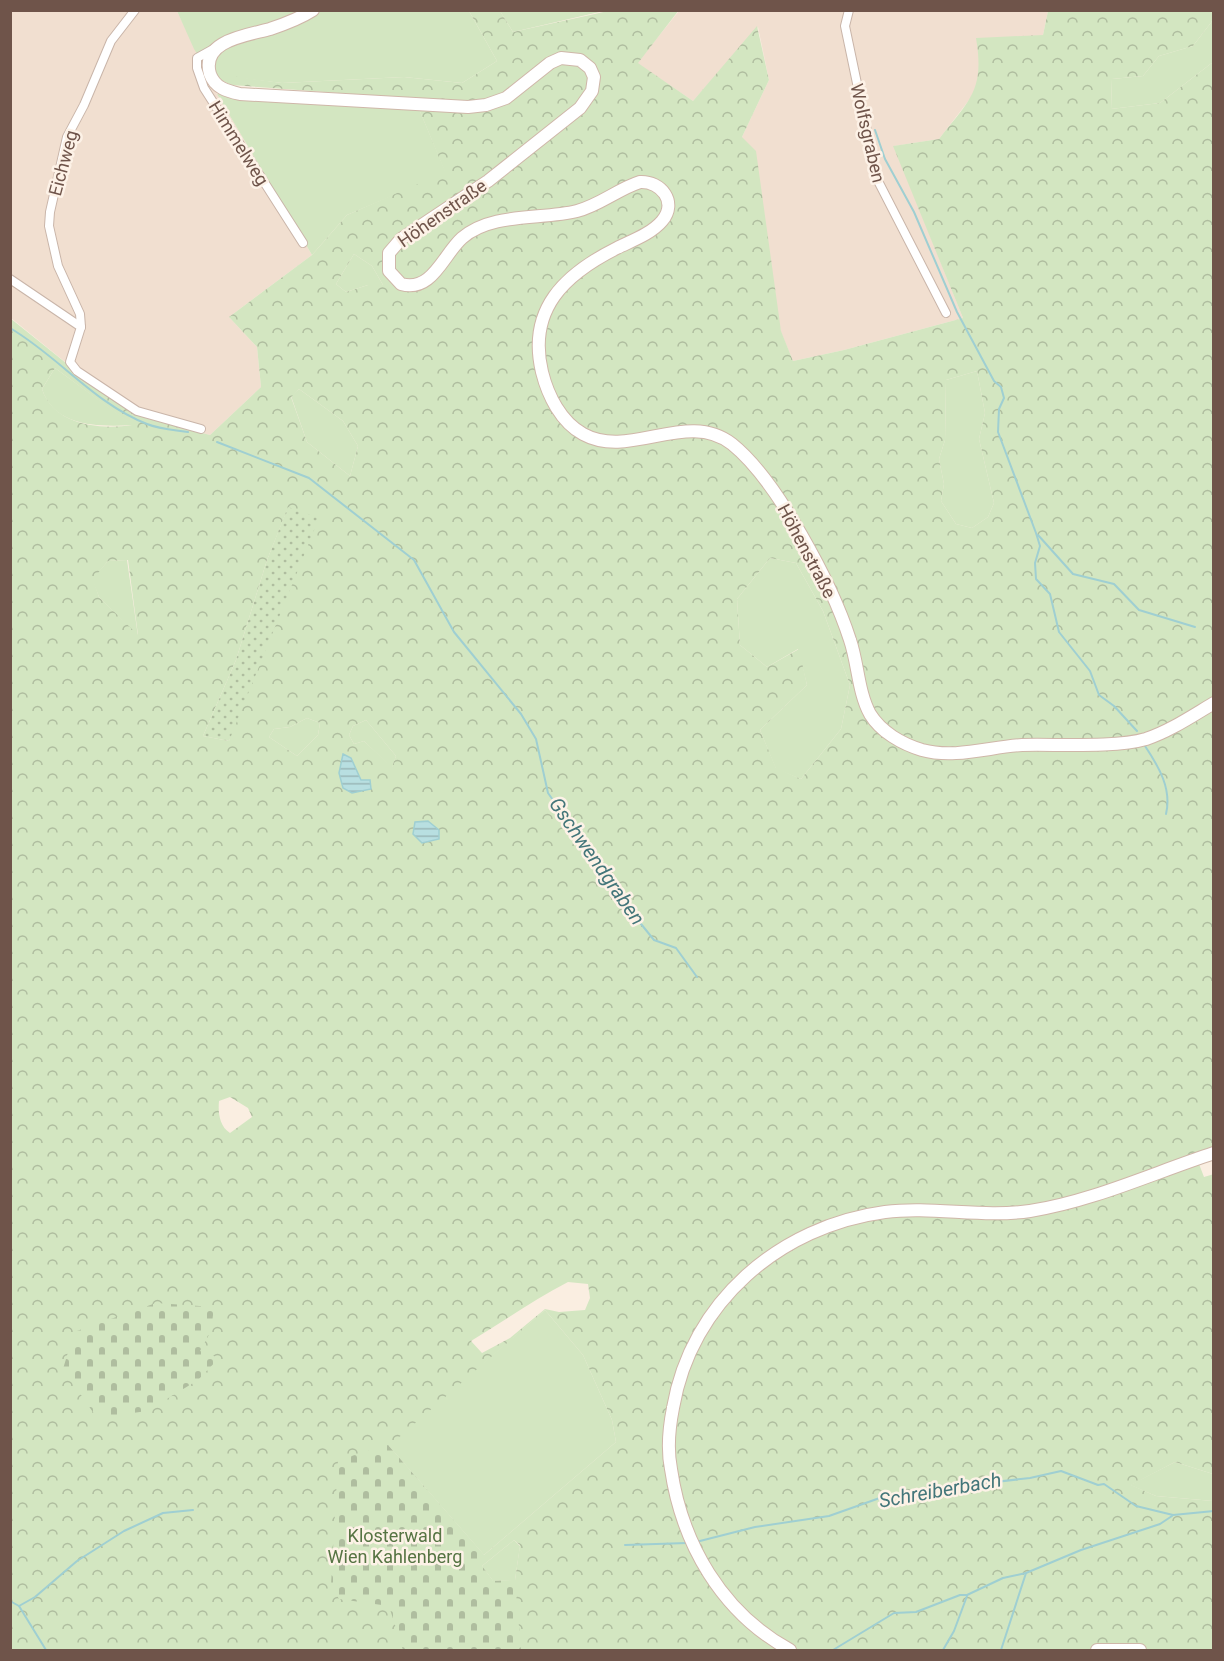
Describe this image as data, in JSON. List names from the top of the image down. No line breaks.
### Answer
{"streets":{"street":["Wolfsgraben","Himmelweg","Eichweg","Höhenstraße"]},"crossings":[["Himmelweg","Höhenstraße"]],"water":["Gschwendgraben","Schreiberbach"],"parks":["Klosterwald Wien Kahlenberg"]}
